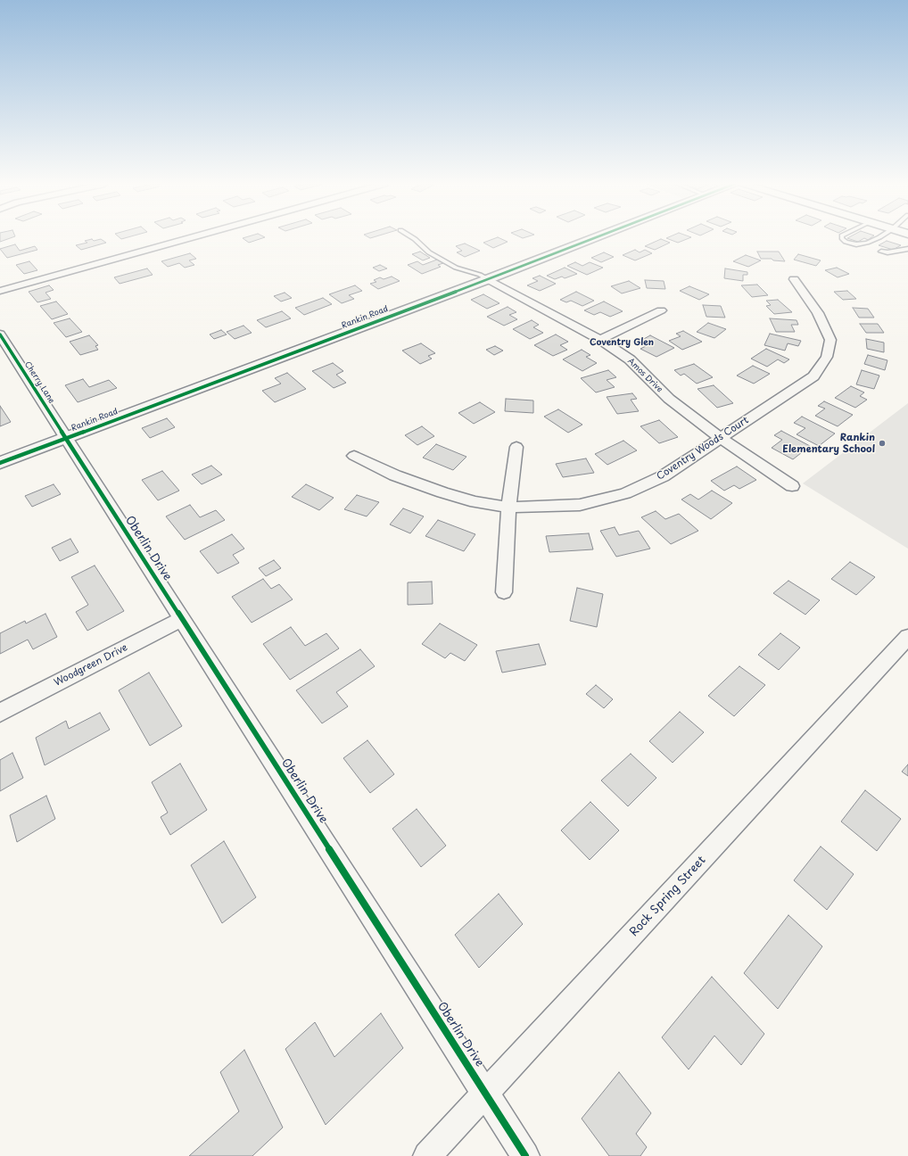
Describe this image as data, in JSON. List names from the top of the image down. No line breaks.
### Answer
{"streets":{"street":["Rankin Road","Amos Drive","Cherry Lane","Coventry Woods Court","Oberlin Drive","Woodgreen Drive","Rock Spring Street"]},"crossings":[["Rankin Road","Amos Drive"],["Rankin Road","Cherry Lane"],["Rankin Road","Oberlin Drive"],["Amos Drive","Coventry Woods Court"],["Cherry Lane","Oberlin Drive"],["Oberlin Drive","Woodgreen Drive"],["Oberlin Drive","Rock Spring Street"]],"districts":["Coventry Glen"],"places":["Rankin Elementary School"]}
